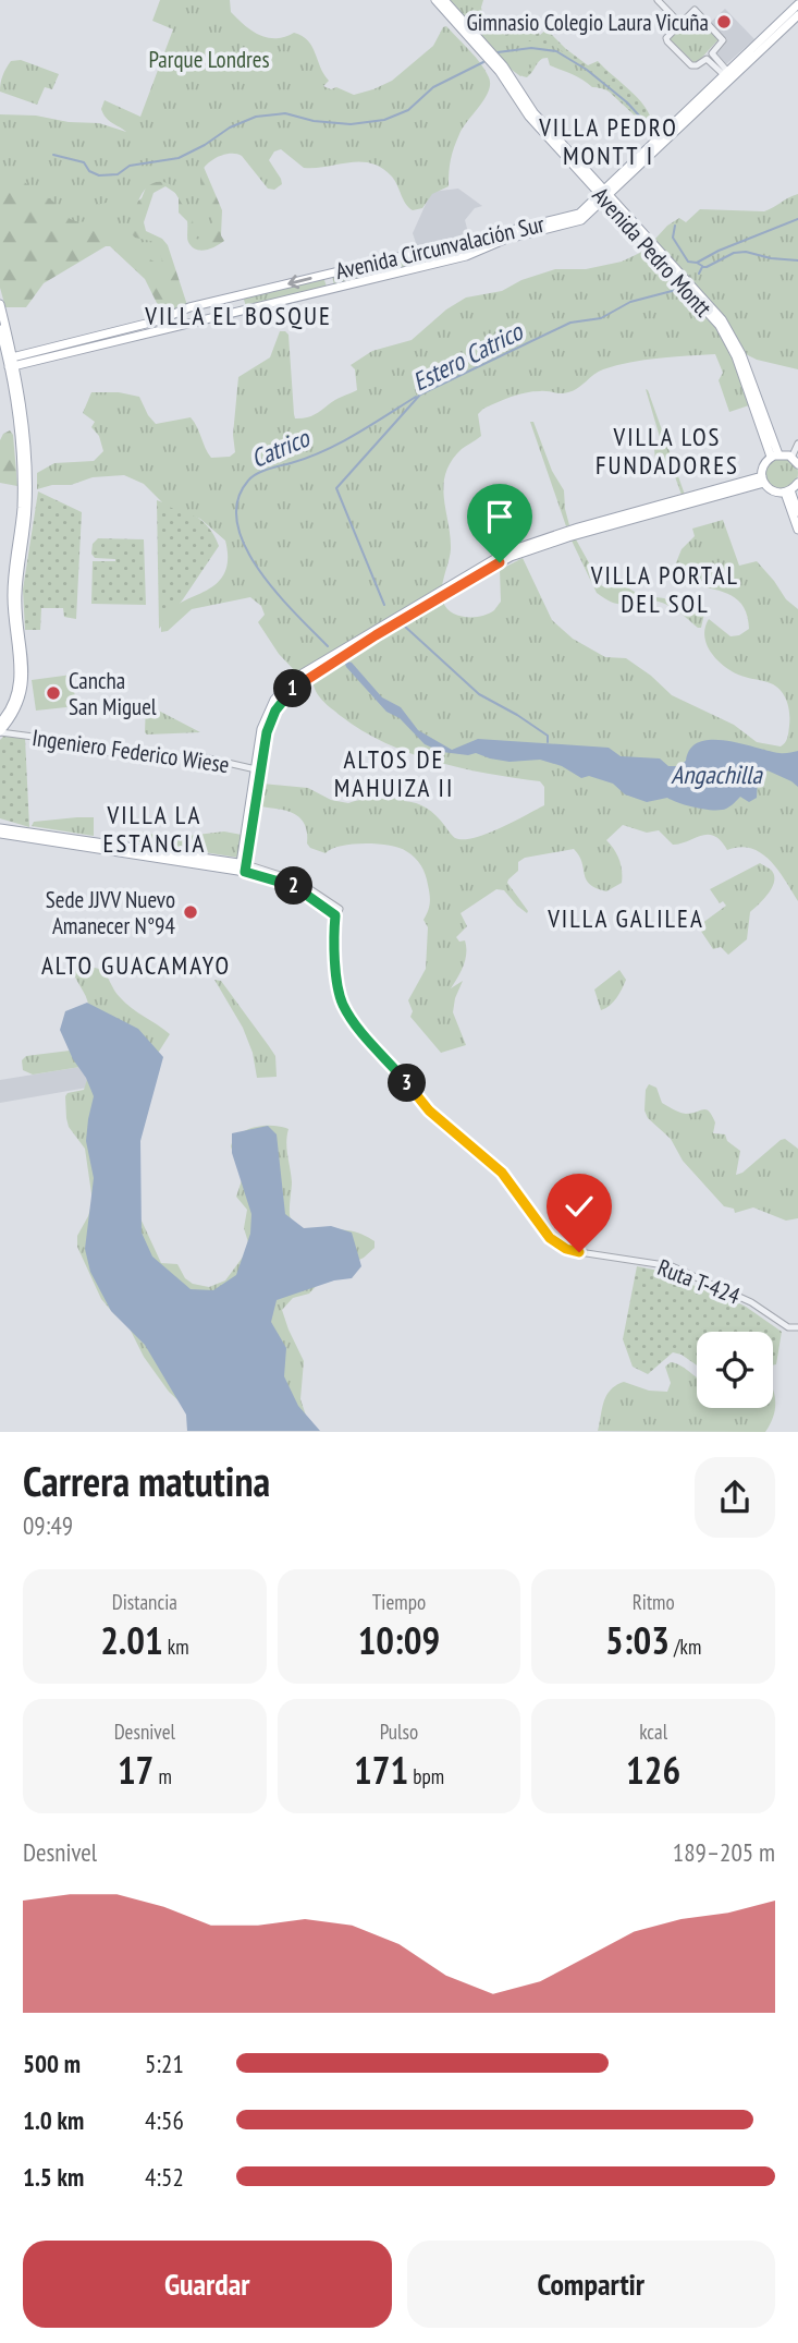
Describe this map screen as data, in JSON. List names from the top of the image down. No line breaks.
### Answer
{"streets":{"main road":["Avenida Circunvalación Sur","Avenida Pedro Montt"],"street":["Ingeniero Federico Wiese","Ruta T-424"]},"crossings":[["Avenida Circunvalación Sur","Avenida Pedro Montt"]],"districts":["VILLA PEDRO MONTT I","VILLA EL BOSQUE","VILLA LOS FUNDADORES","VILLA PORTAL DEL SOL","ALTOS DE MAHUIZA II","VILLA LA ESTANCIA","VILLA GALILEA","ALTO GUACAMAYO"],"water":["Estero Catrico","Catrico","Angachilla"],"parks":["Parque Londres"],"places":["Gimnasio Colegio Laura Vicuña","Cancha San Miguel","Sede JJVV Nuevo Amanecer N°94"],"page":{"pins":["1","2","3"],"heading":["Carrera matutina","09:49"],"stats":[["Distancia","2.01 km"],["Tiempo","10:09"],["Ritmo","5:03 /km"],["Desnivel","17 m"],["Pulso","171 bpm"],["kcal","126"]],"chart":["Desnivel","189–205 m"],"list":[{"name":"500 m","note":"5:21"},{"name":"1.0 km","note":"4:56"},{"name":"1.5 km","note":"4:52"}],"buttons":["Guardar","Compartir"]}}
